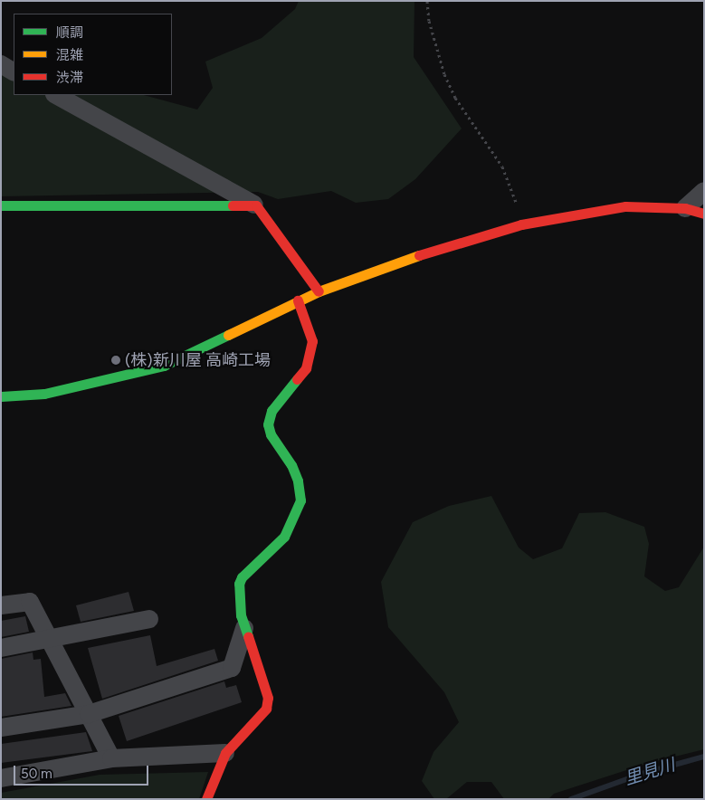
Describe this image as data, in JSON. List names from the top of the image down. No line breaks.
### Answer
{"water":["里見川"],"places":["(株)新川屋 高崎工場"],"legend":["順調","混雑","渋滞"],"scale_bar":"50 m"}
